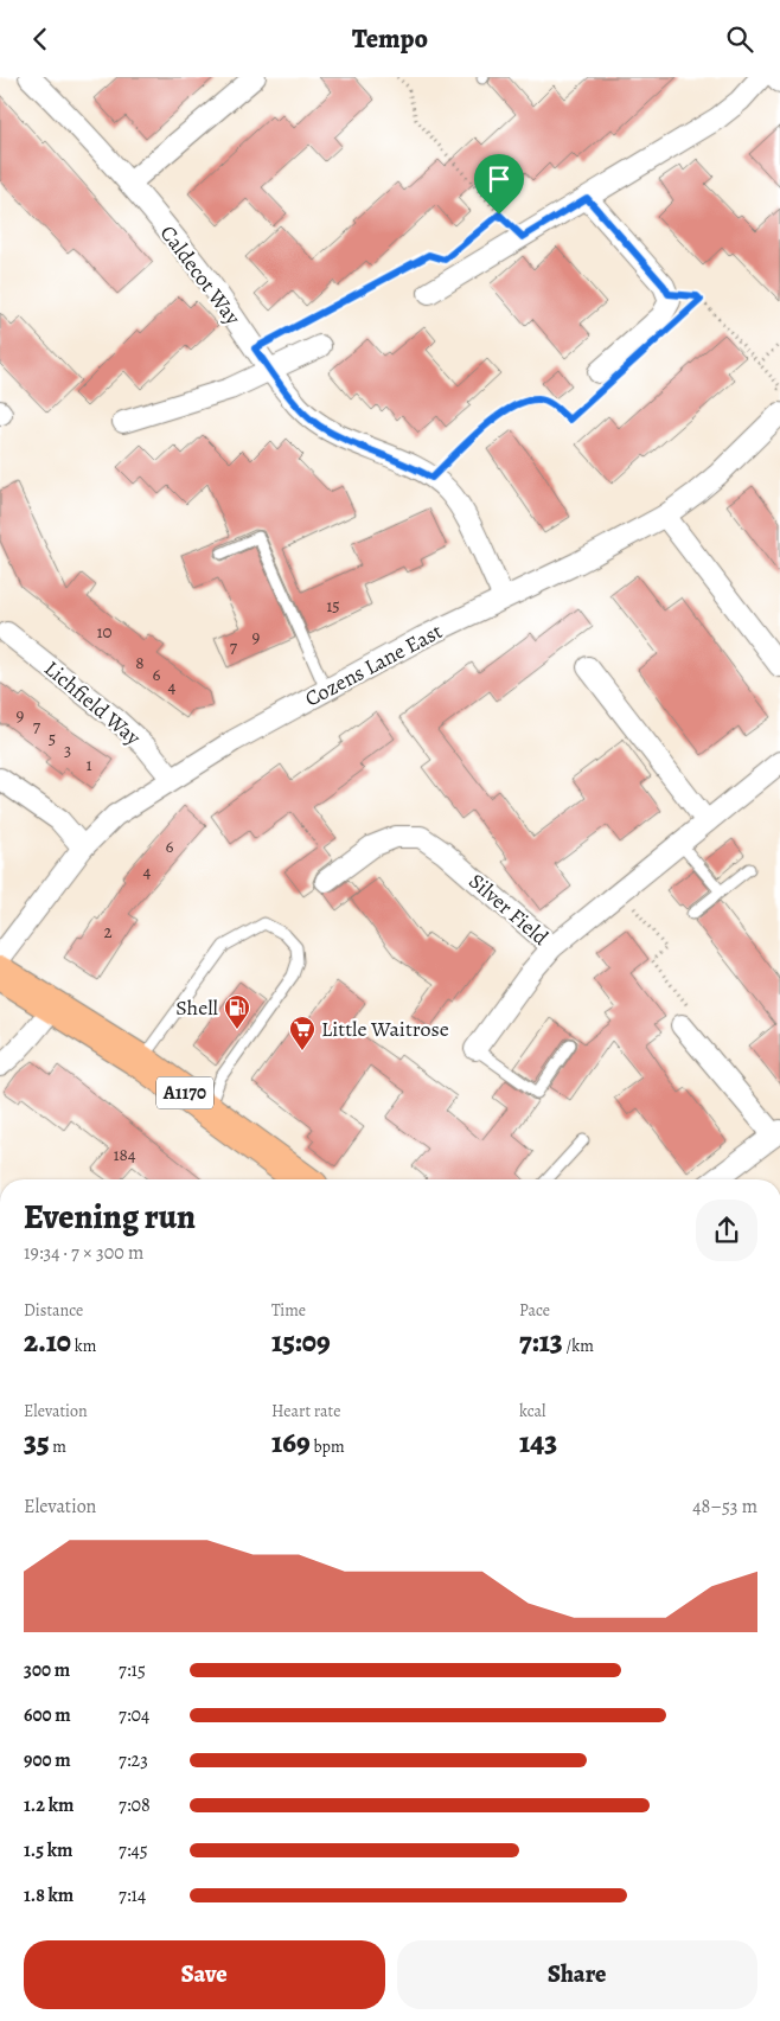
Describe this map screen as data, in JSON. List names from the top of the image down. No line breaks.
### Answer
{"streets":{"main road":["A1170"],"street":["Caldecot Way","Cozens Lane East","Lichfield Way","Silver Field"]},"crossings":[["Caldecot Way","Cozens Lane East"],["Cozens Lane East","Lichfield Way"]],"places":{"fuel station":["Shell"],"supermarket":["Little Waitrose"]},"house_numbers":["15","10","9","7","8","6","4","9","7","5","3","1","6","4","2","184"],"page":{"header":"Tempo","heading":["Evening run","19:34 · 7 × 300 m"],"stats":[["Distance","2.10 km"],["Time","15:09"],["Pace","7:13 /km"],["Elevation","35 m"],["Heart rate","169 bpm"],["kcal","143"]],"chart":["Elevation","48–53 m"],"list":[{"name":"300 m","note":"7:15"},{"name":"600 m","note":"7:04"},{"name":"900 m","note":"7:23"},{"name":"1.2 km","note":"7:08"},{"name":"1.5 km","note":"7:45"},{"name":"1.8 km","note":"7:14"}],"buttons":["Save","Share"]}}
